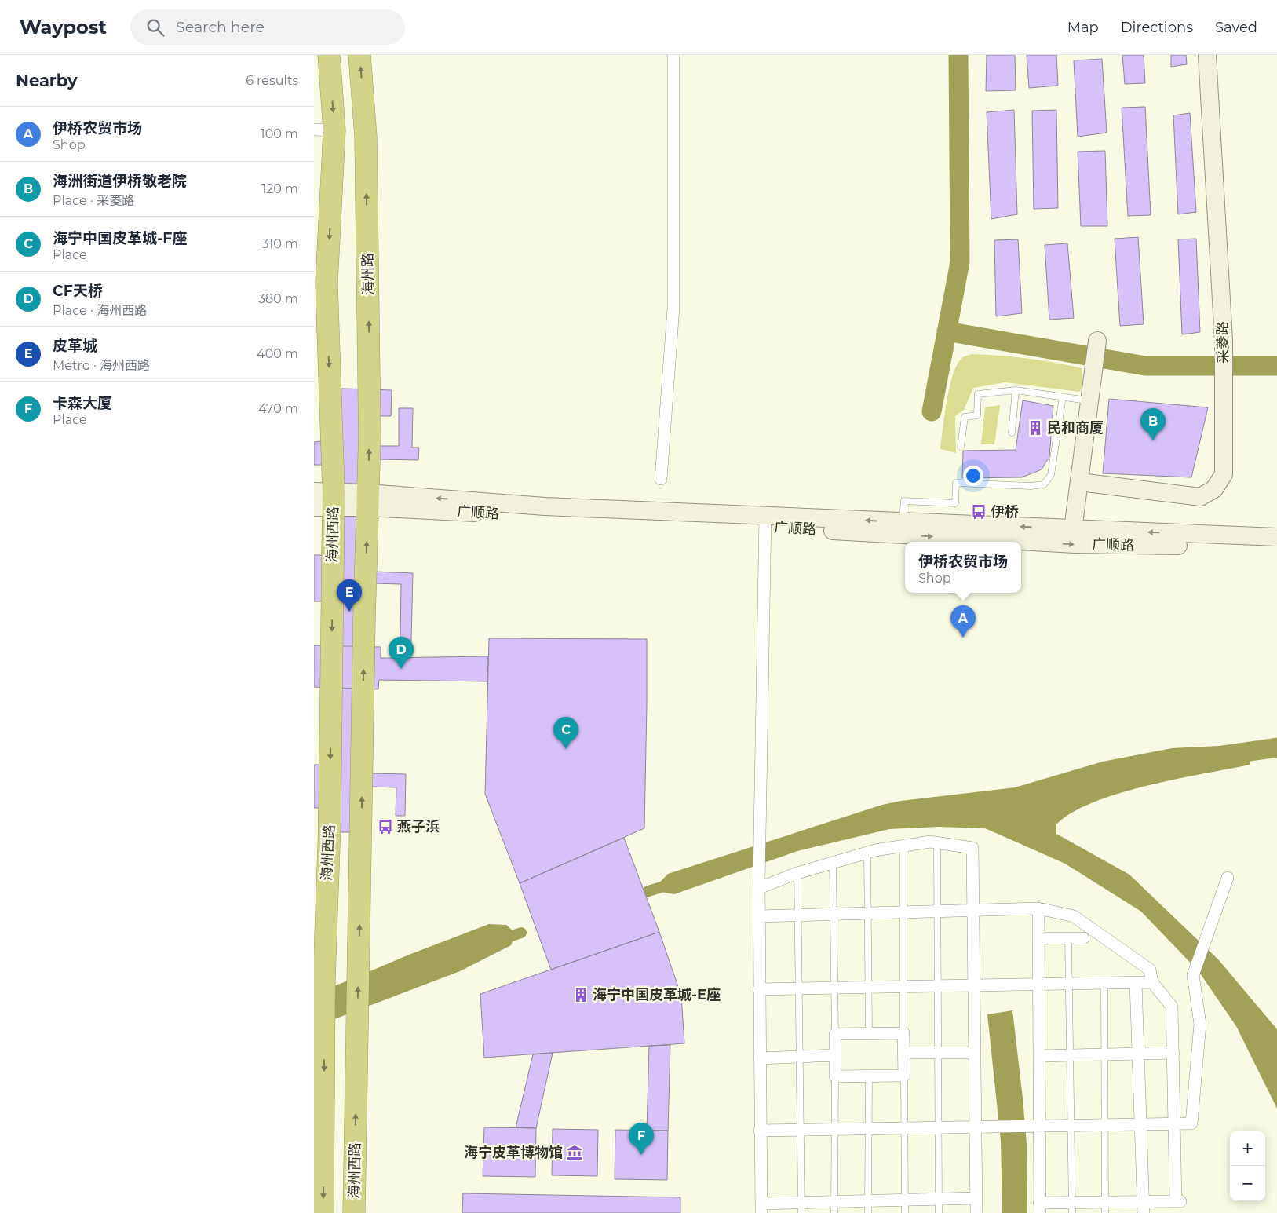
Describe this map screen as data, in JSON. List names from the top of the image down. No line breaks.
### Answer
{"streets":{"highway":["海州路","海州西路"],"main road":["采菱路","广顺路"]},"crossings":[["海州路","广顺路"],["海州路","海州西路"],["广顺路","海州西路"]],"places":{"building":["民和商厦","海宁中国皮革城-E座"],"bus stop":["伊桥","燕子浜"],"museum":["海宁皮革博物馆"]},"page":{"header":"Waypost","search":"Search here","nav":["Map","Directions","Saved"],"heading":["Nearby","6 results"],"list":[{"mark":"A","name":"伊桥农贸市场","note":"Shop","value":"100 m"},{"mark":"B","name":"海洲街道伊桥敬老院","note":"Place · 采菱路","value":"120 m"},{"mark":"C","name":"海宁中国皮革城-F座","note":"Place","value":"310 m"},{"mark":"D","name":"CF天桥","note":"Place · 海州西路","value":"380 m"},{"mark":"E","name":"皮革城","note":"Metro · 海州西路","value":"400 m"},{"mark":"F","name":"卡森大厦","note":"Place","value":"470 m"}],"pins":["B","E","A","D","C","F"],"popup":["伊桥农贸市场","Shop"],"map_buttons":["+","−"]}}
